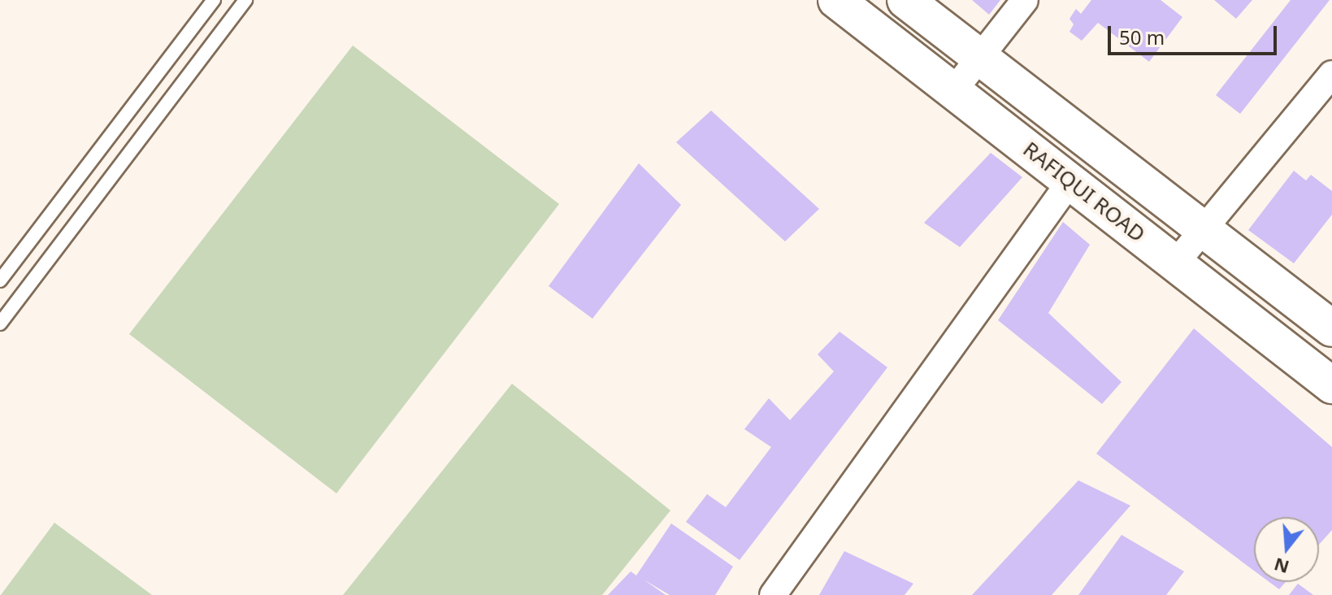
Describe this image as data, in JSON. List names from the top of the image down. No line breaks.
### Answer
{"streets":{"street":["RAFIQUI ROAD"]},"scale_bar":"50 m","north":"bottom"}
